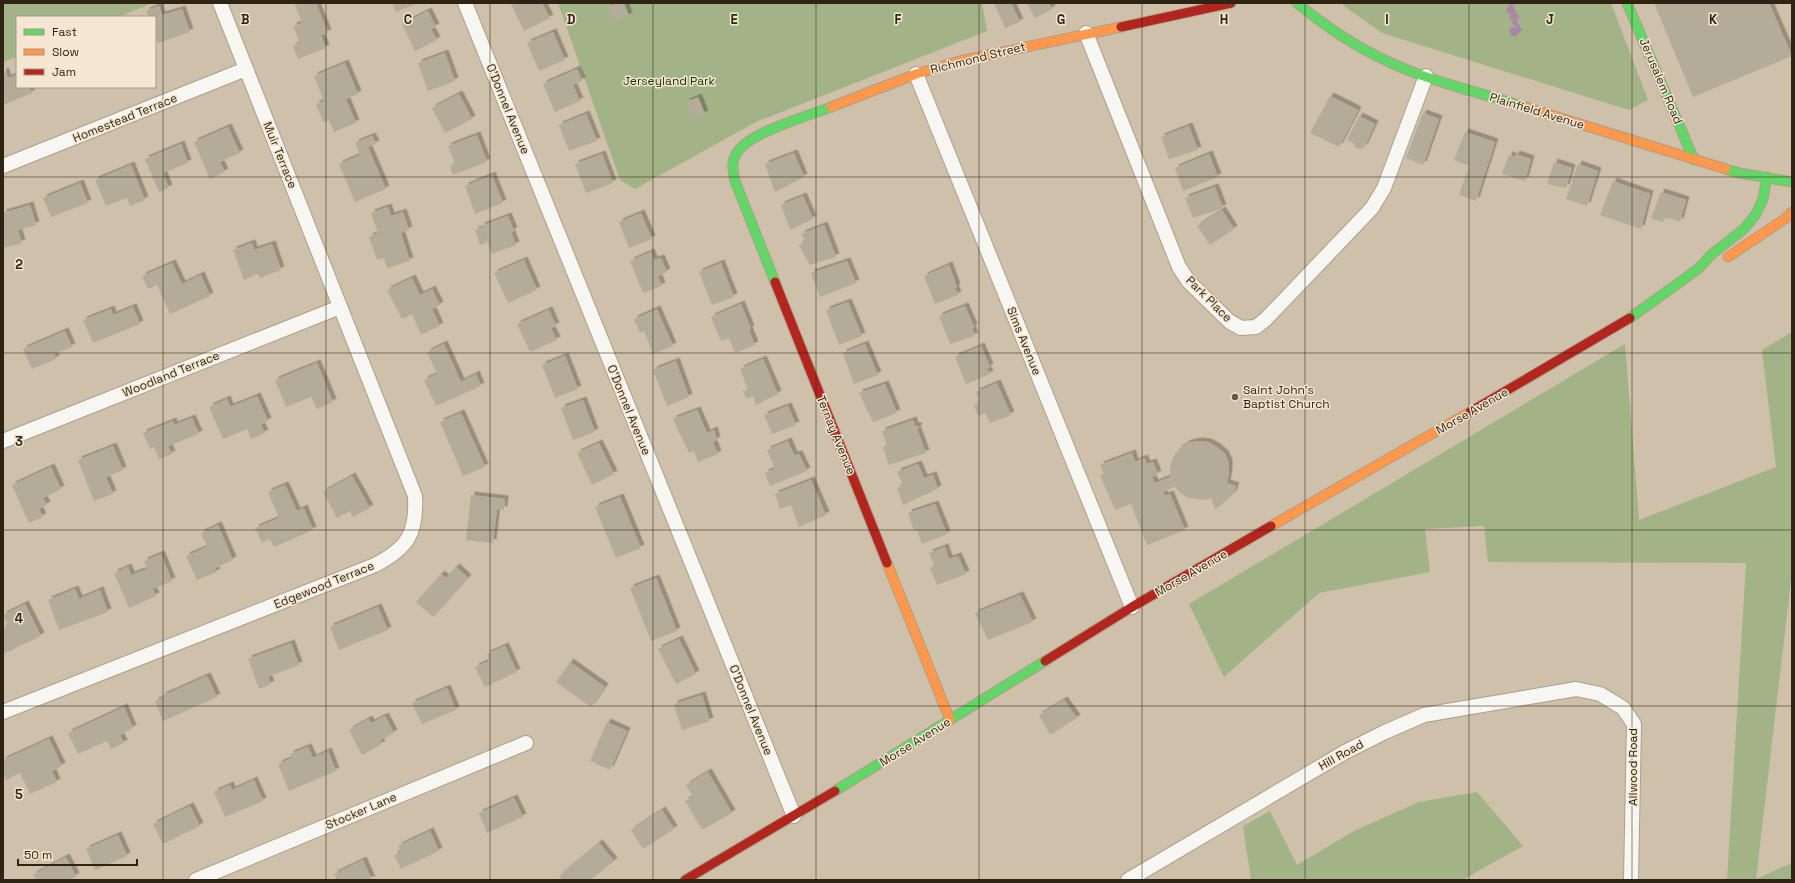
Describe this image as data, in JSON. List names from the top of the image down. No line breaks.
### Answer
{"streets":{"street":["Richmond Street","Jerusalem Road","O'Donnel Avenue","Plainfield Avenue","Homestead Terrace","Muir Terrace","Park Place","Sims Avenue","Woodland Terrace","Morse Avenue","Ternay Avenue","Edgewood Terrace","Hill Road","Allwood Road","Stocker Lane"]},"crossings":[["Richmond Street","Park Place"],["Richmond Street","Sims Avenue"],["Richmond Street","Ternay Avenue"],["Jerusalem Road","Plainfield Avenue"],["O'Donnel Avenue","Morse Avenue"],["Plainfield Avenue","Park Place"],["Plainfield Avenue","Morse Avenue"],["Homestead Terrace","Muir Terrace"],["Muir Terrace","Woodland Terrace"],["Muir Terrace","Edgewood Terrace"],["Sims Avenue","Morse Avenue"],["Woodland Terrace","Edgewood Terrace"],["Morse Avenue","Ternay Avenue"],["Hill Road","Allwood Road"]],"parks":["Jerseyland Park"],"places":["Saint John's Baptist Church"],"legend":["Fast","Slow","Jam"],"scale_bar":"50 m","grid":{"columns":["B","C","D","E","F","G","H","I","J","K"],"rows":["2","3","4","5"]}}
